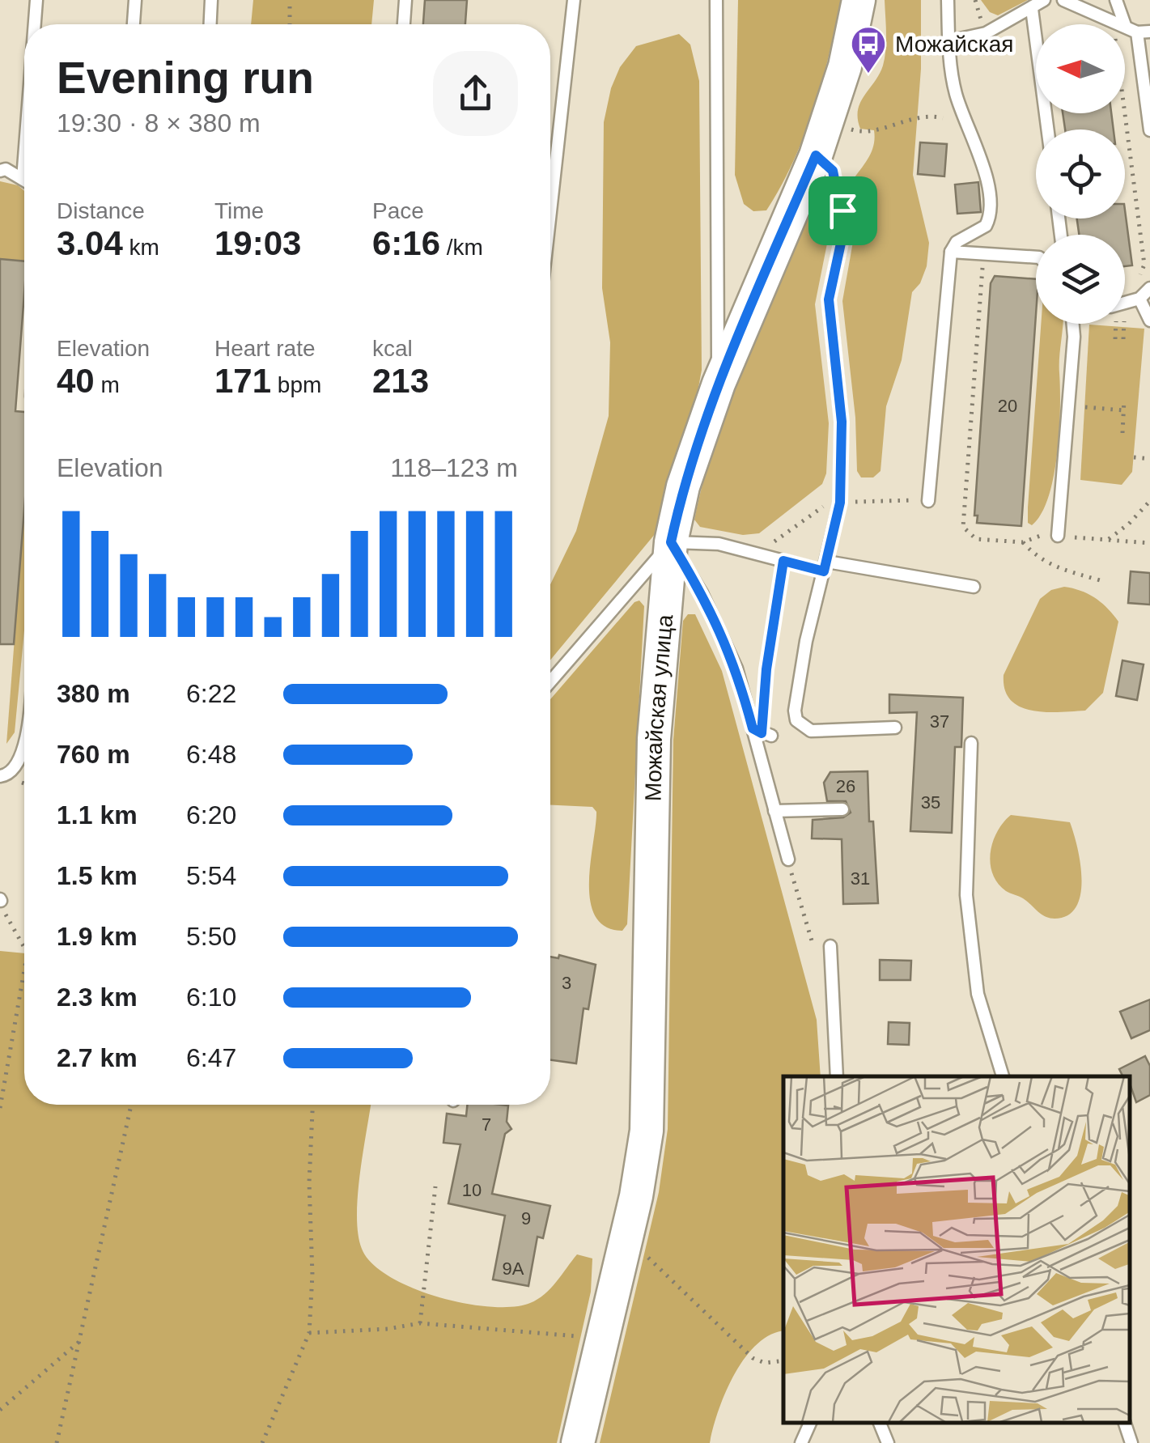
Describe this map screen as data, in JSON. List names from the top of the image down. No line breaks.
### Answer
{"streets":{"main road":["Можайская улица"]},"places":{"bus stop":["Можайская"]},"house_numbers":["20","37","26","35","31","3","7","10","9","9А"],"north":"left","page":{"heading":["Evening run","19:30 · 8 × 380 m"],"stats":[["Distance","3.04 km"],["Time","19:03"],["Pace","6:16 /km"],["Elevation","40 m"],["Heart rate","171 bpm"],["kcal","213"]],"chart":["Elevation","118–123 m"],"list":[{"name":"380 m","note":"6:22"},{"name":"760 m","note":"6:48"},{"name":"1.1 km","note":"6:20"},{"name":"1.5 km","note":"5:54"},{"name":"1.9 km","note":"5:50"},{"name":"2.3 km","note":"6:10"},{"name":"2.7 km","note":"6:47"}]}}
